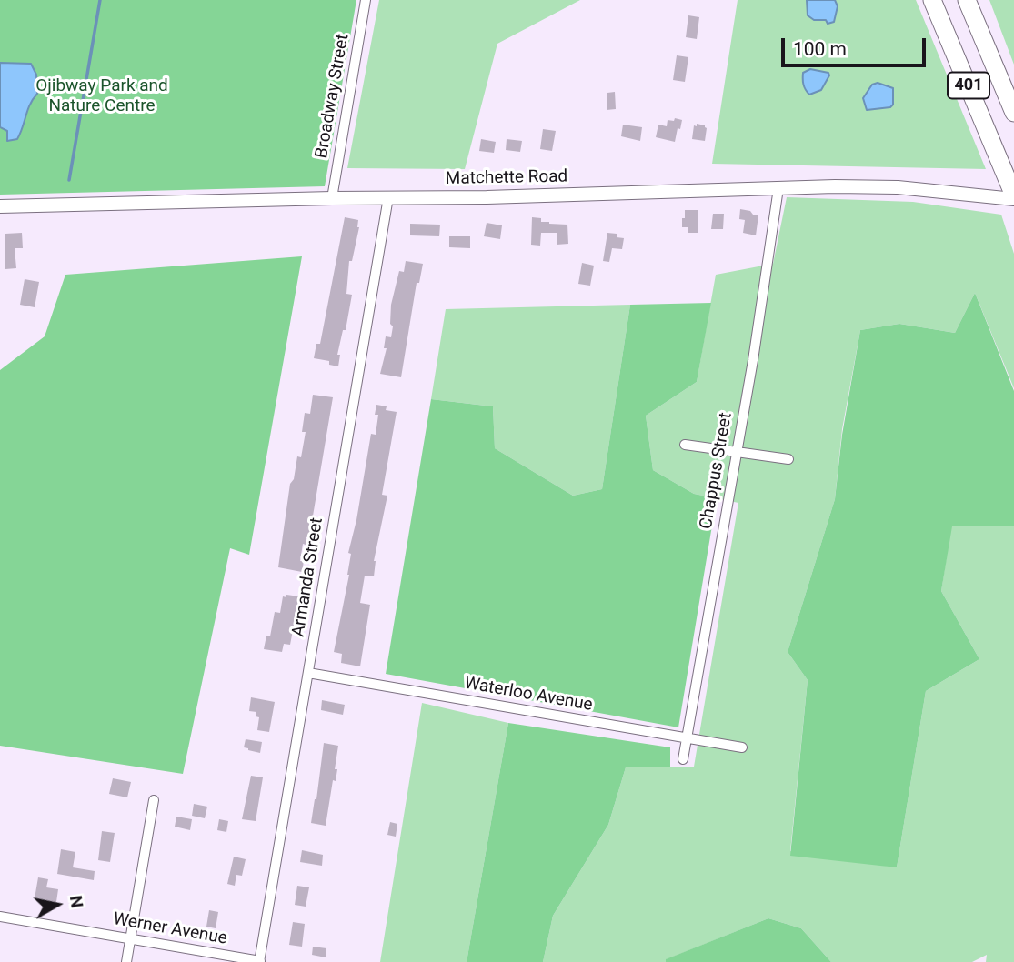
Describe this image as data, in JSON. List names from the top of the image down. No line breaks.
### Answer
{"streets":{"highway":["401"],"street":["Broadway Street","Matchette Road","Chappus Street","Armanda Street","Waterloo Avenue","Werner Avenue"]},"crossings":[["401","Matchette Road"],["Broadway Street","Matchette Road"],["Matchette Road","Chappus Street"],["Matchette Road","Armanda Street"],["Chappus Street","Waterloo Avenue"],["Armanda Street","Waterloo Avenue"],["Armanda Street","Werner Avenue"]],"parks":["Ojibway Park and Nature Centre"],"scale_bar":"100 m","north":"right"}
